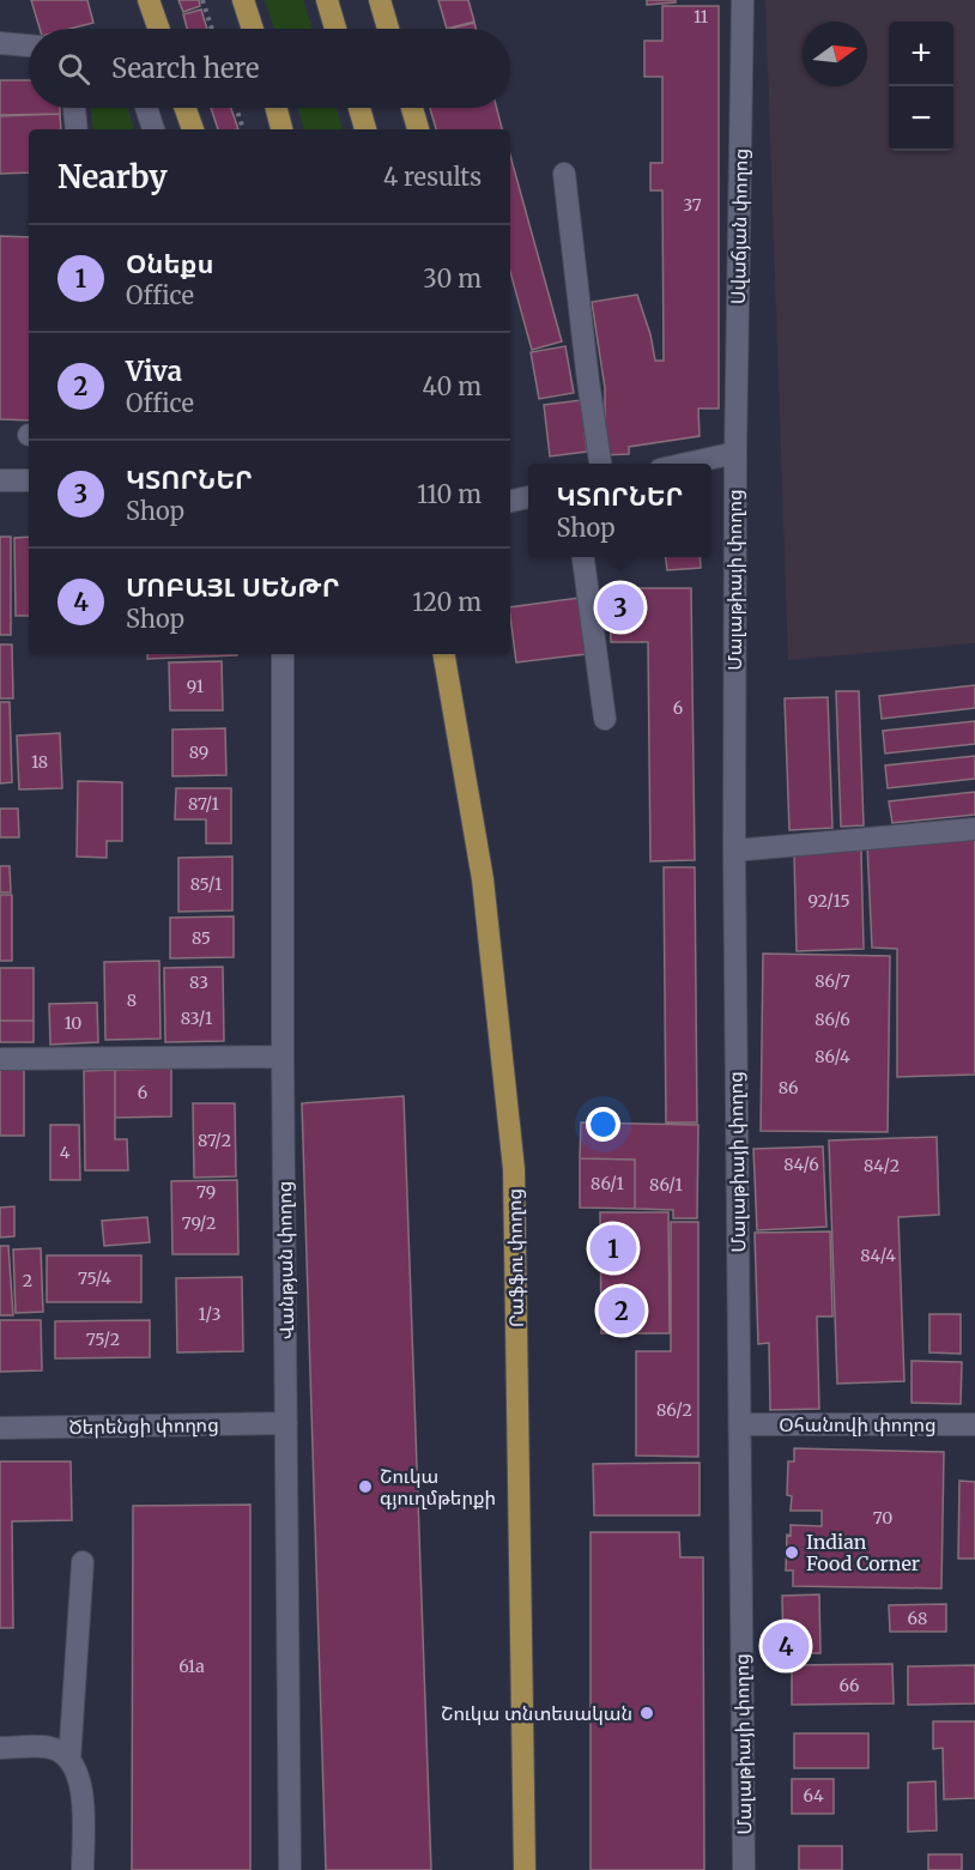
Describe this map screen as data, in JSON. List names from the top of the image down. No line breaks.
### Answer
{"streets":{"main road":["Րաֆֆու փողոց"],"street":["Սվաճյան փողոց","Մալաթիայի փողոց","Վանթյան փողոց","Օհանովի փողոց","Ծերենցի փողոց"]},"crossings":[["Սվաճյան փողոց","Մալաթիայի փողոց"],["Մալաթիայի փողոց","Օհանովի փողոց"],["Վանթյան փողոց","Ծերենցի փողոց"]],"places":["Շուկա գյուղմթերքի","Indian Food Corner","Շուկա տնտեսական"],"house_numbers":["11","37","91","6","89","18","87/1","85/1","92/15","85","86/7","83","8","83/1","86/6","10","86/4","86","6","87/2","4","84/6","84/2","86/1","86/1","79","79/2","84/4","75/4","2","1/3","75/2","86/2","70","68","61a","66","64"],"north":"right","page":{"map_buttons":["+","−"],"search":"Search here","heading":["Nearby","4 results"],"list":[{"mark":"1","name":"Օնեքս","note":"Office","value":"30 m"},{"mark":"2","name":"Viva","note":"Office","value":"40 m"},{"mark":"3","name":"ԿՏՈՐՆԵՐ","note":"Shop","value":"110 m"},{"mark":"4","name":"ՄՈԲԱՅԼ ՍԵՆԹՐ","note":"Shop","value":"120 m"}],"popup":["ԿՏՈՐՆԵՐ","Shop"],"pins":["3","1","2","4"]}}
